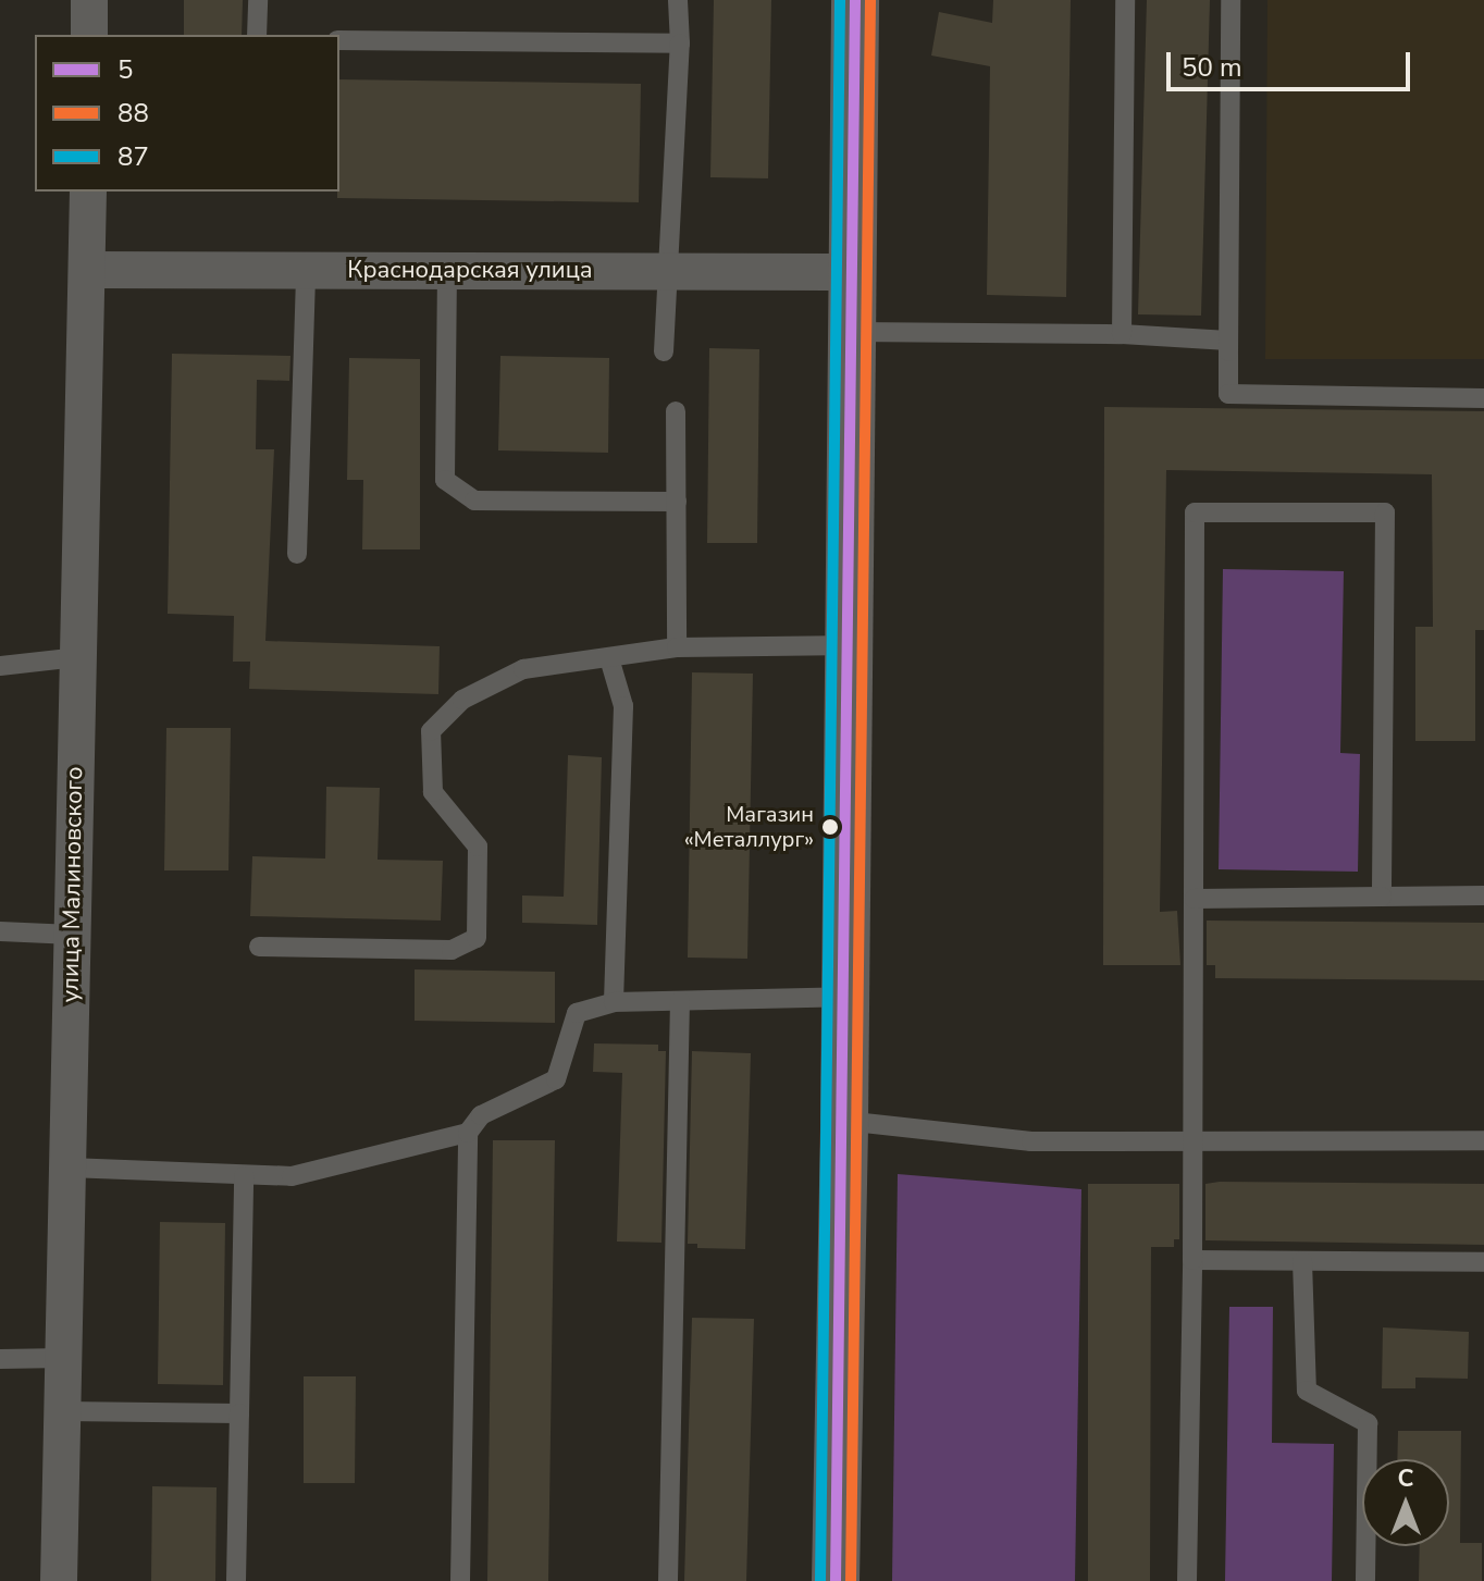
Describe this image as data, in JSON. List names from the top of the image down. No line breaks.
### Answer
{"streets":{"street":["Краснодарская улица","улица Малиновского"]},"crossings":[["Краснодарская улица","улица Малиновского"]],"places":["Магазин «Металлург»"],"lines":["transit line 5","transit line 88","transit line 87"],"legend":["5","88","87"],"scale_bar":"50 m","north":"top"}
